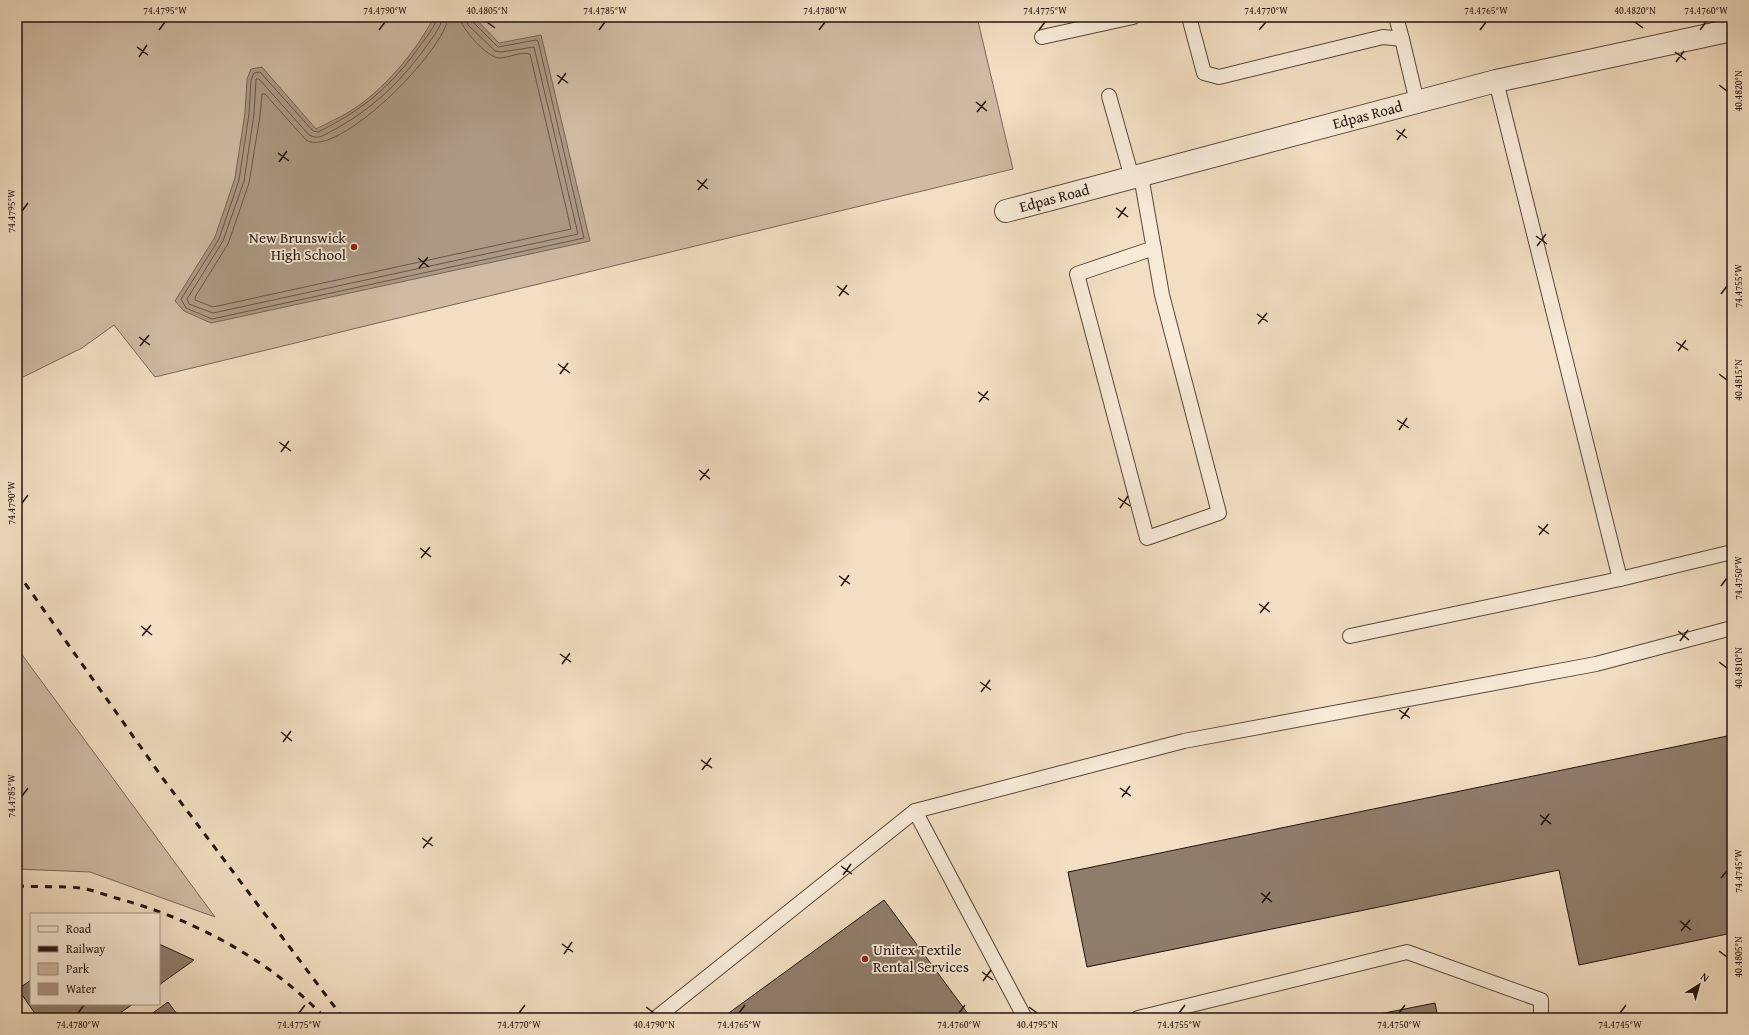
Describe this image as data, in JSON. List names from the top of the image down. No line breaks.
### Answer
{"streets":{"street":["Edpas Road"]},"places":["New Brunswick High School","Unitex Textile Rental Services"],"legend":["Road","Railway","Park","Water"],"north":"top right","coordinates":["74.4795°W","74.4790°W","40.4805°N","74.4785°W","74.4780°W","74.4775°W","74.4770°W","74.4765°W","40.4820°N","74.4760°W","74.4755°W","40.4815°N","74.4750°W","40.4810°N","74.4745°W","40.4790°N","40.4795°N"]}
